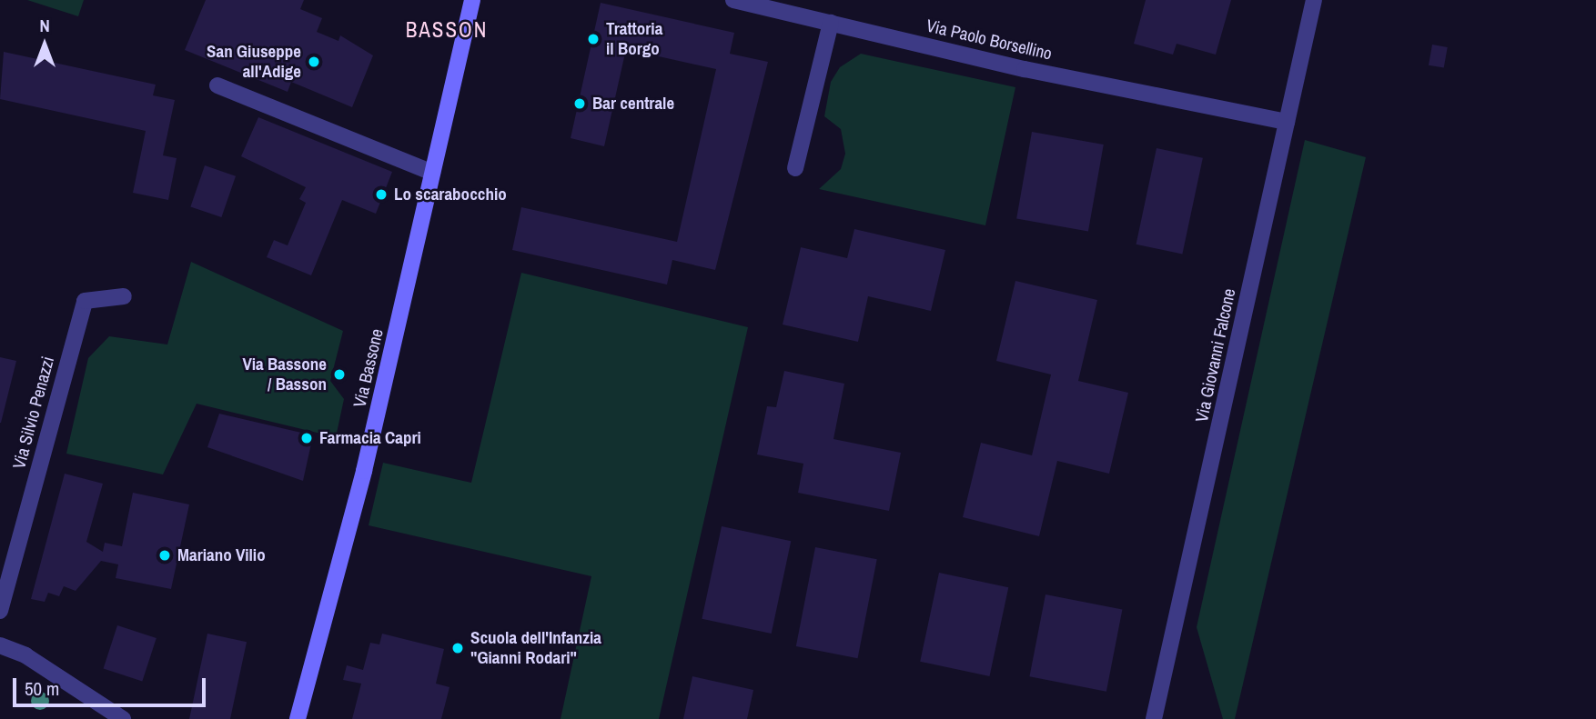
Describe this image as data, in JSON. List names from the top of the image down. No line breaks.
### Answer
{"streets":{"street":["Via Paolo Borsellino","Via Giovanni Falcone","Via Bassone","Via Silvio Penazzi"]},"crossings":[["Via Paolo Borsellino","Via Giovanni Falcone"]],"districts":["BASSON"],"places":["Trattoria il Borgo","San Giuseppe all'Adige","Bar centrale","Lo scarabocchio","Via Bassone / Basson","Farmacia Capri","Mariano Vilio","Scuola dell'Infanzia \"Gianni Rodari\""],"scale_bar":"50 m","north":"top"}
